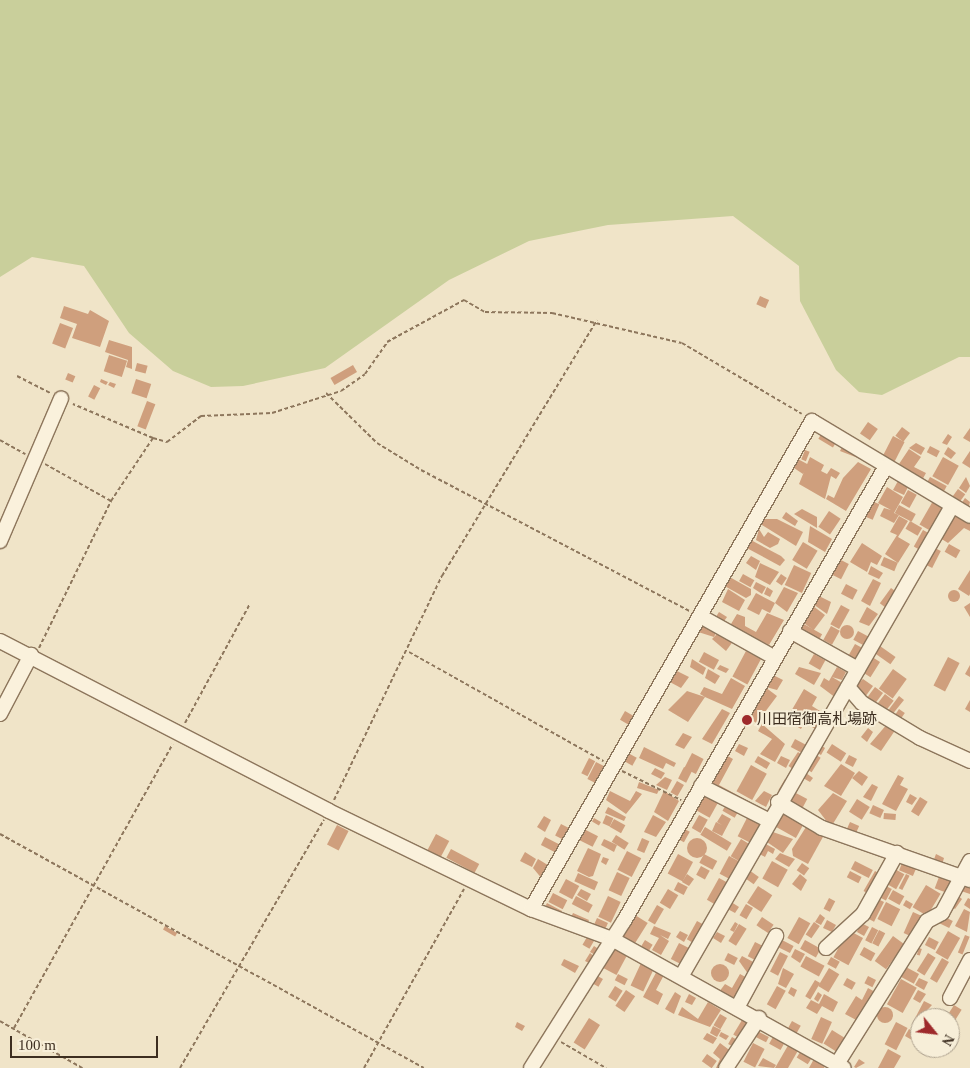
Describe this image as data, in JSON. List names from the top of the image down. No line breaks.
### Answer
{"places":["川田宿御高札場跡"],"scale_bar":"100 m","north":"bottom right"}
